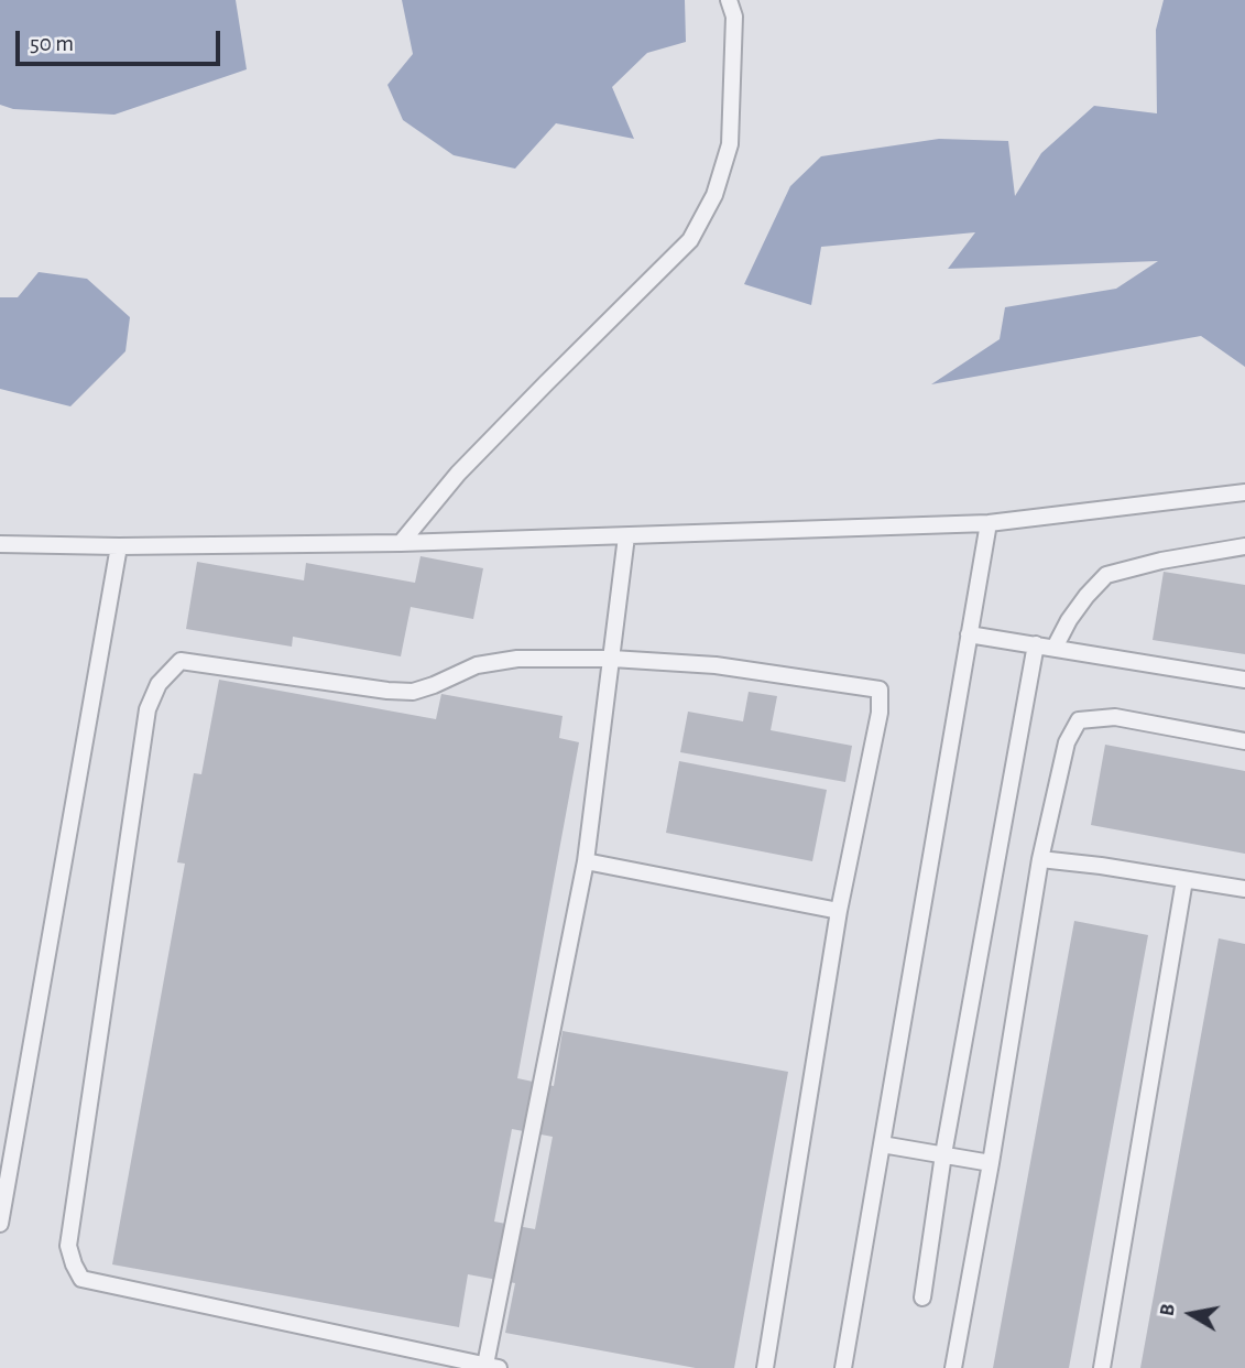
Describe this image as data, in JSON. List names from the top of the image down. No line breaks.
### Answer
{"scale_bar":"50 m","north":"left"}
